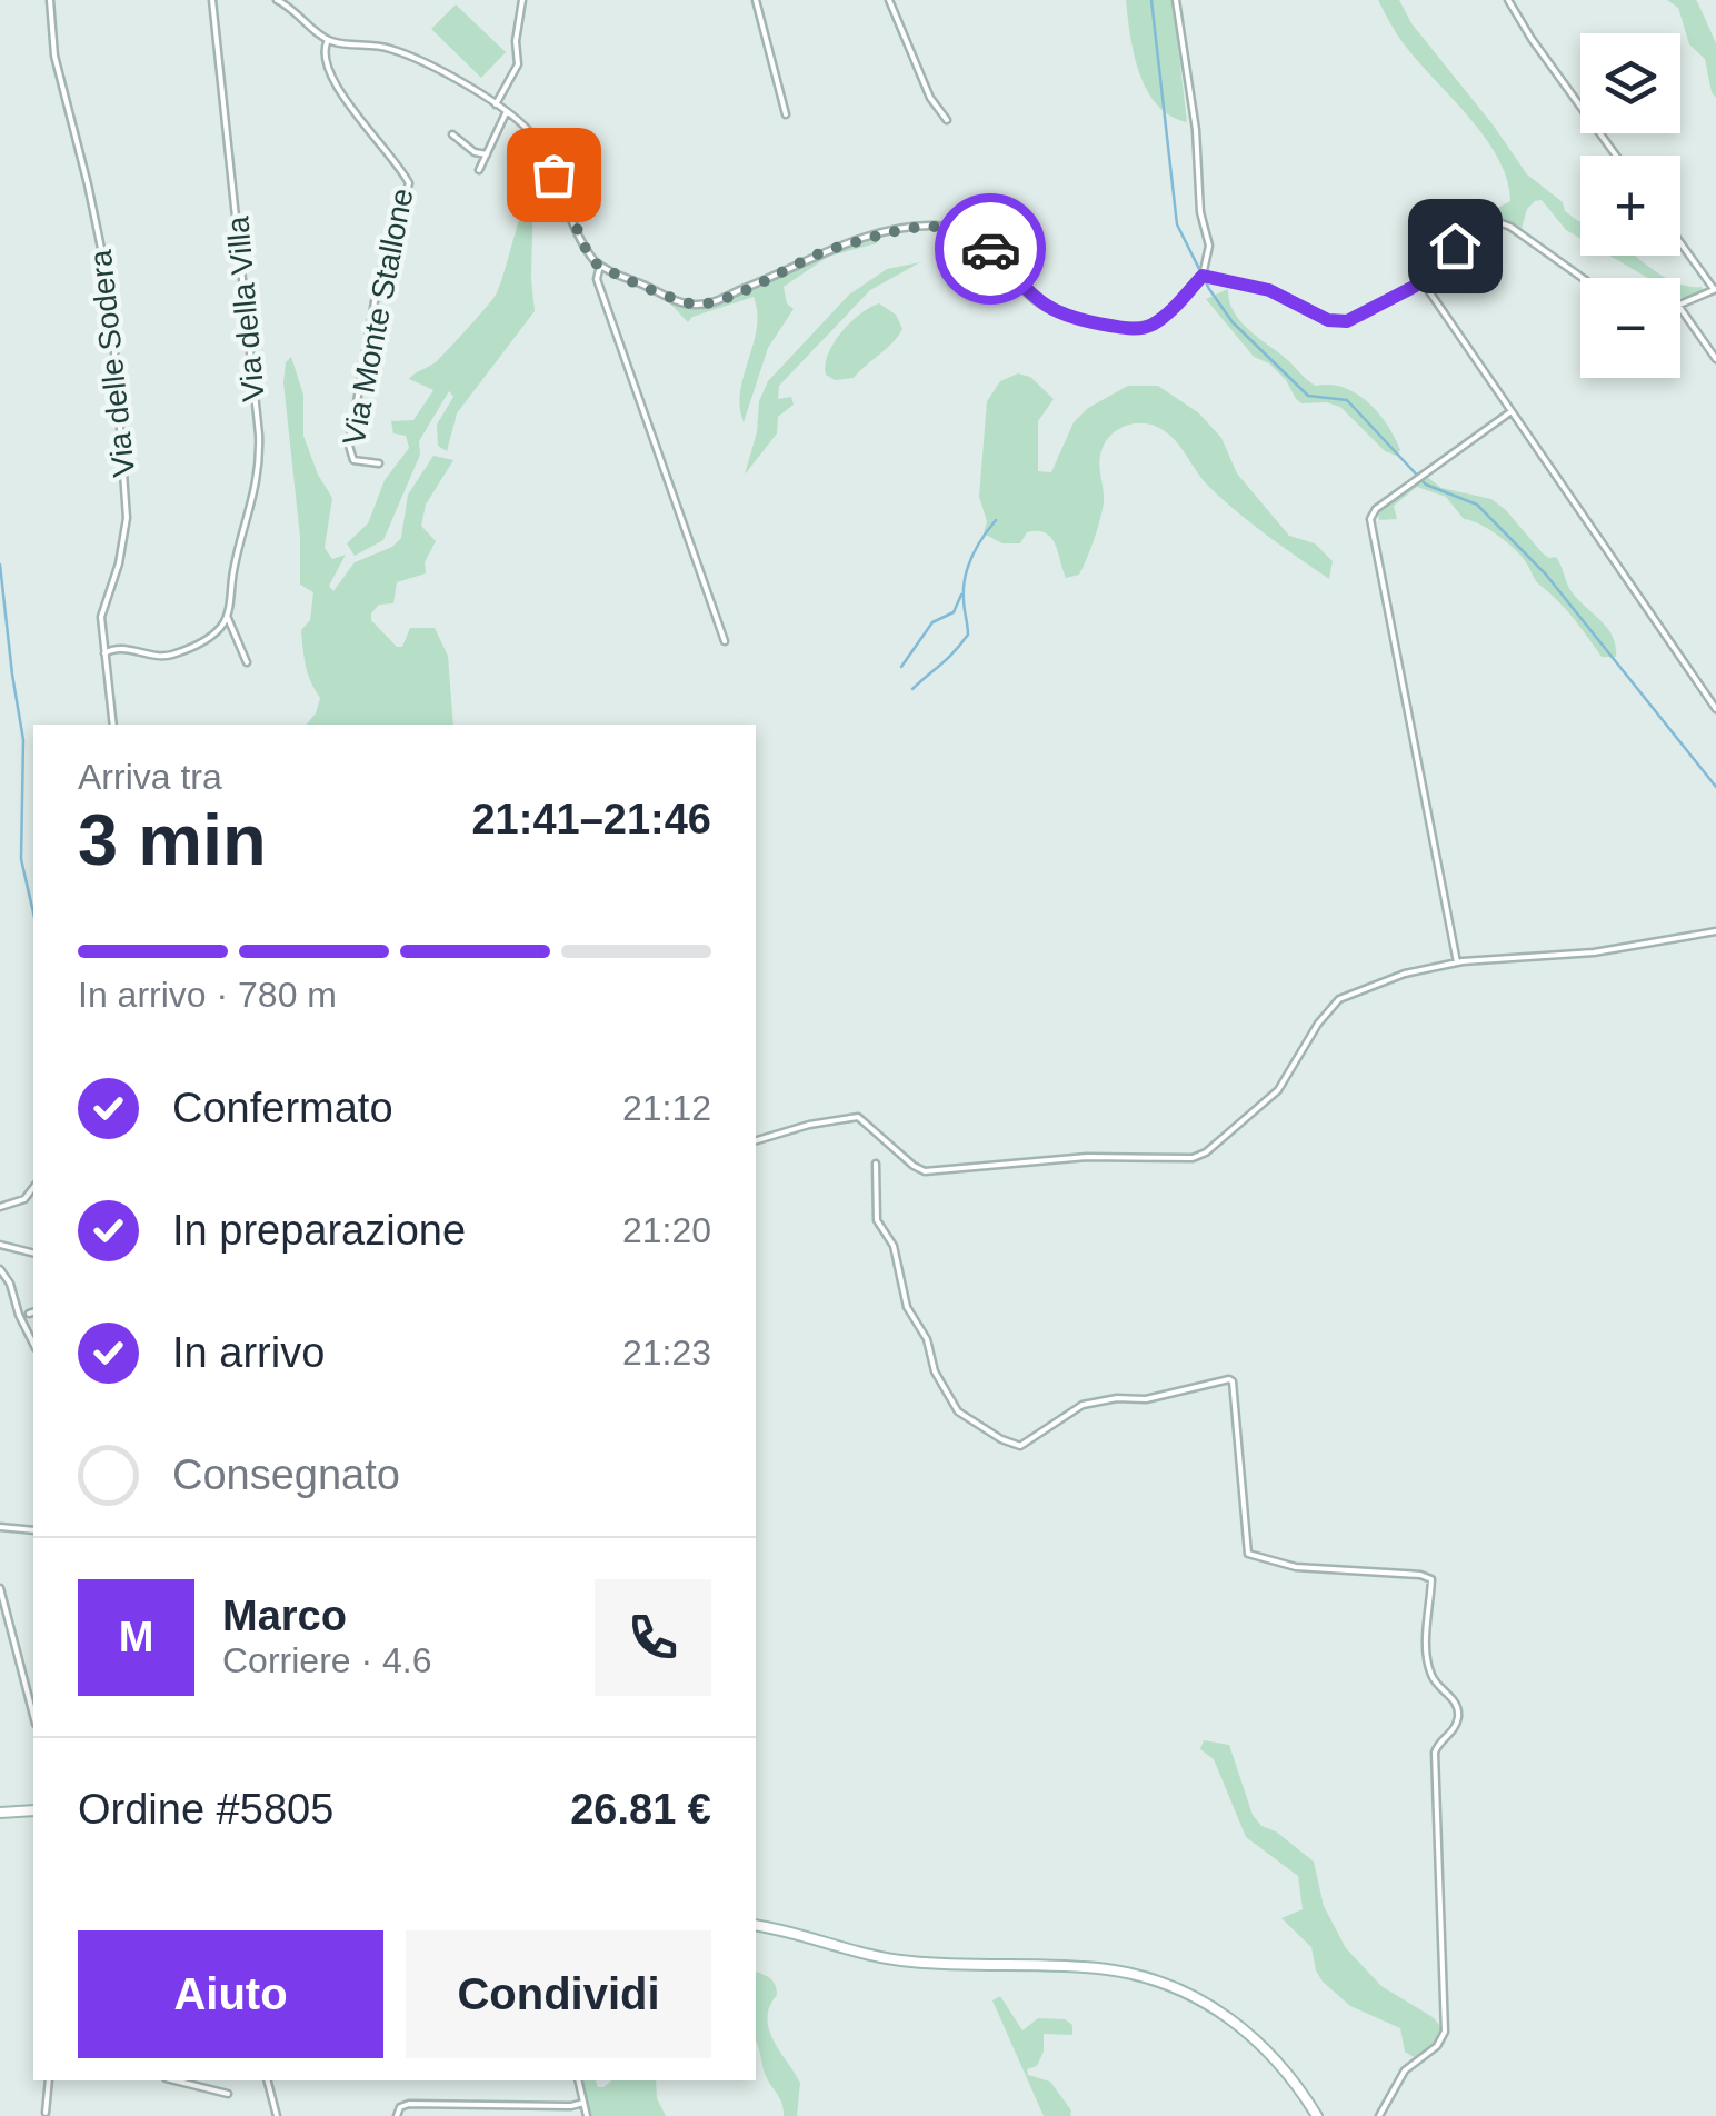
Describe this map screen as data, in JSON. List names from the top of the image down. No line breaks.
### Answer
{"streets":{"street":["Via della Villa","Via Monte Stallone","Via delle Sodera"]},"page":{"map_buttons":["+","−"],"heading":["3 min","Arriva tra","21:41–21:46"],"panel":["Marco","Corriere · 4.6","Ordine #5805","26.81 €"],"bar":"In arrivo · 780 m","list":[["Confermato","21:12"],["In preparazione","21:20"],["In arrivo","21:23"],"Consegnato"],"round":"M","buttons":["Aiuto","Condividi"]}}
